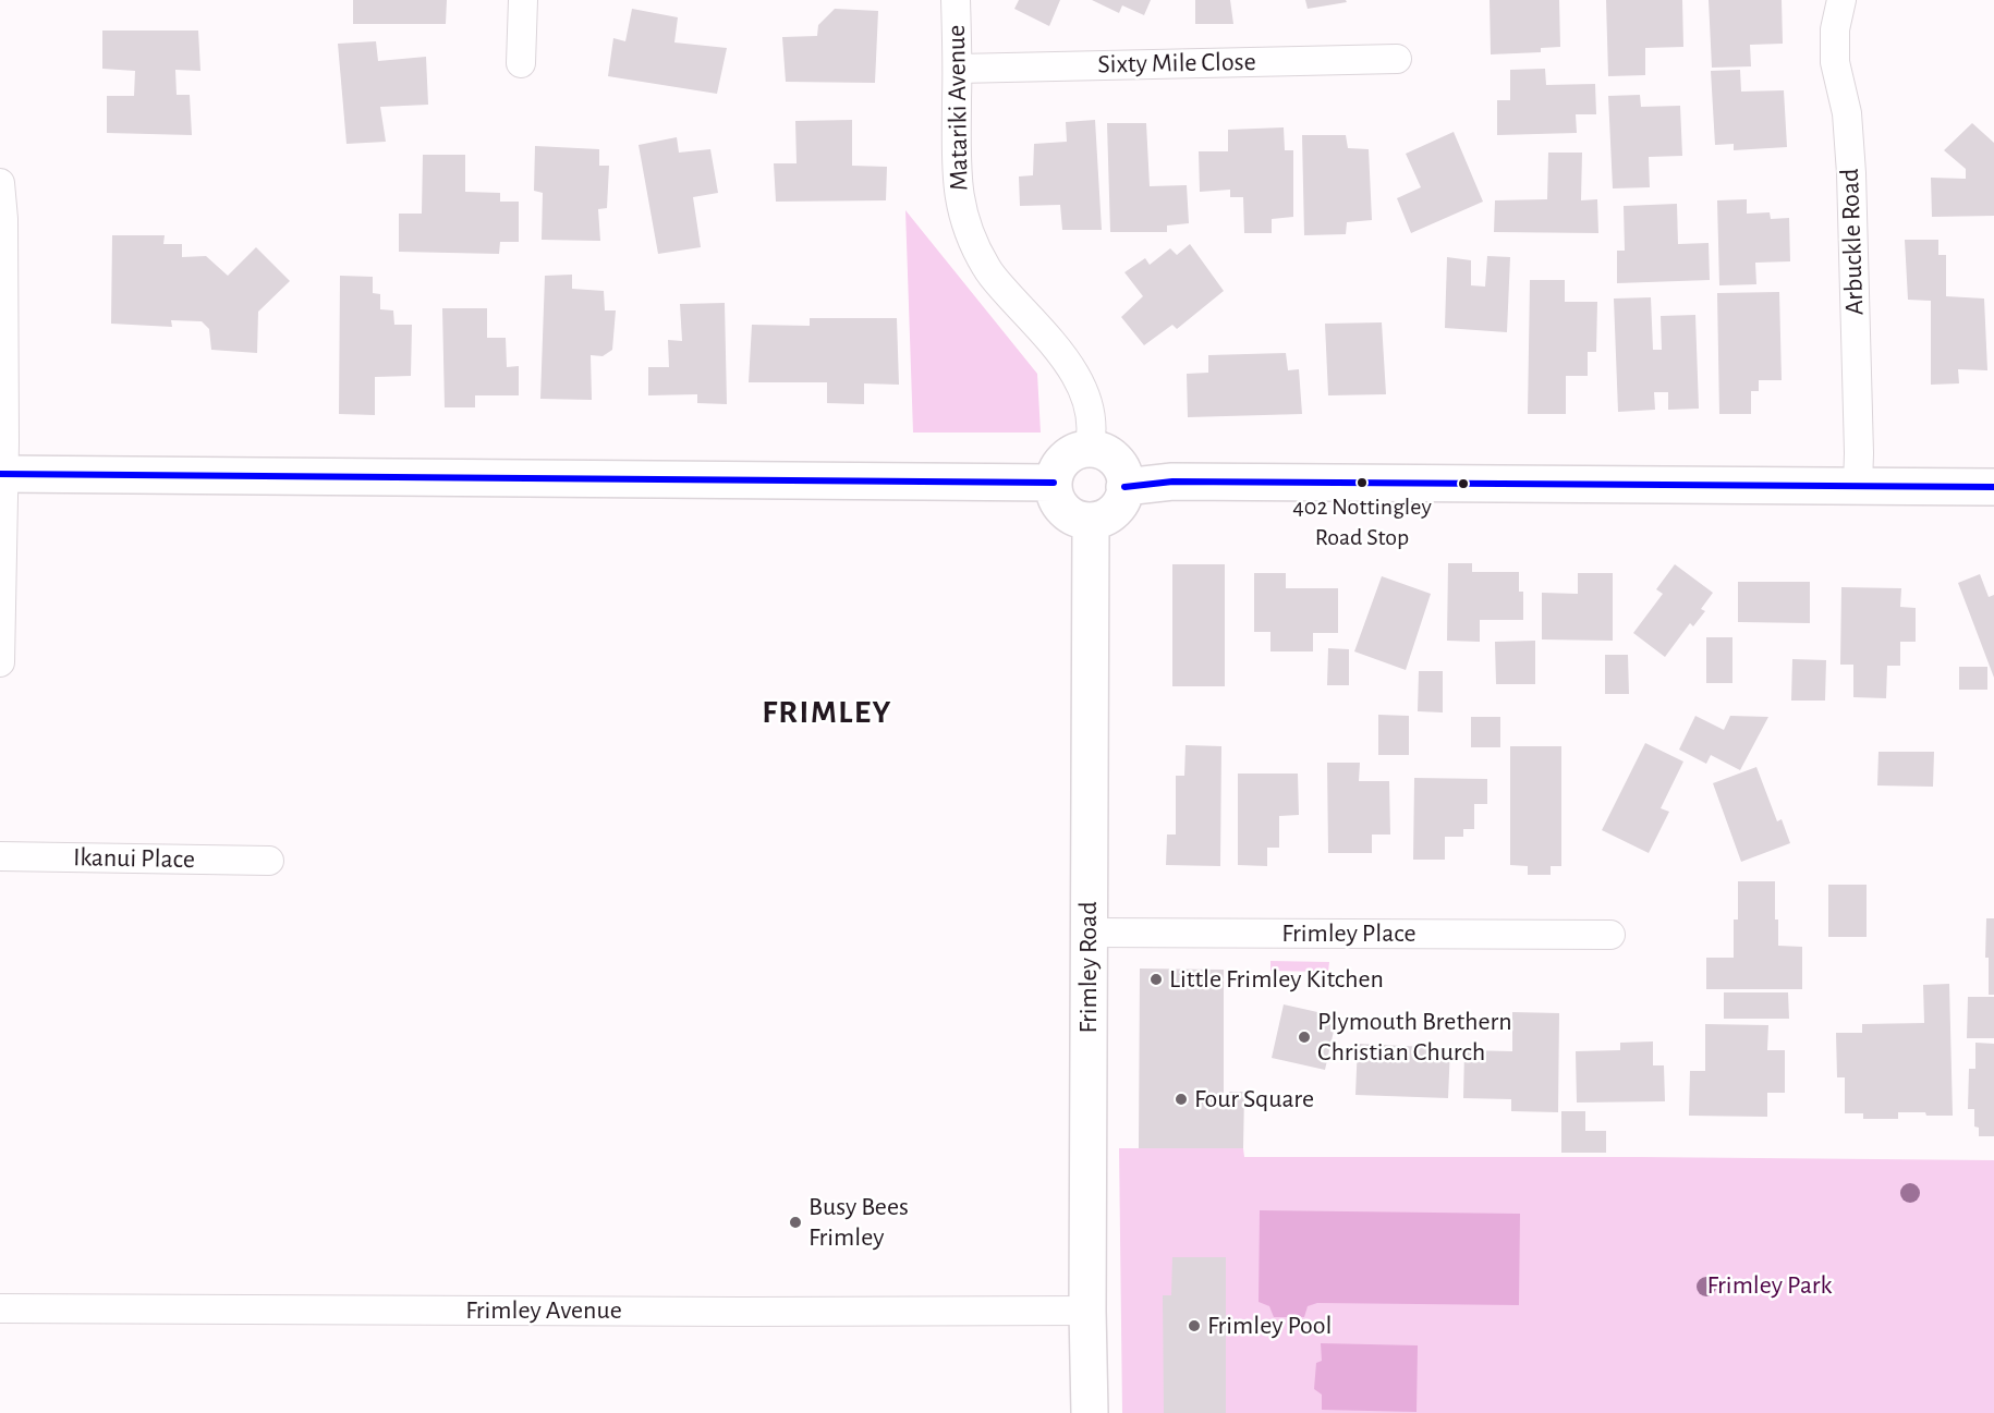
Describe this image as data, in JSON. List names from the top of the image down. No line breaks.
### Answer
{"streets":{"street":["Sixty Mile Close","Matariki Avenue","Arbuckle Road","Ikanui Place","Frimley Place","Frimley Road","Frimley Avenue"]},"crossings":[["Sixty Mile Close","Matariki Avenue"],["Matariki Avenue","Frimley Road"],["Frimley Place","Frimley Road"],["Frimley Road","Frimley Avenue"]],"districts":["FRIMLEY"],"parks":["Frimley Park"],"places":["402 Nottingley Road Stop","Little Frimley Kitchen","Plymouth Brethern Christian Church","Four Square","Busy Bees Frimley","Frimley Pool"]}
